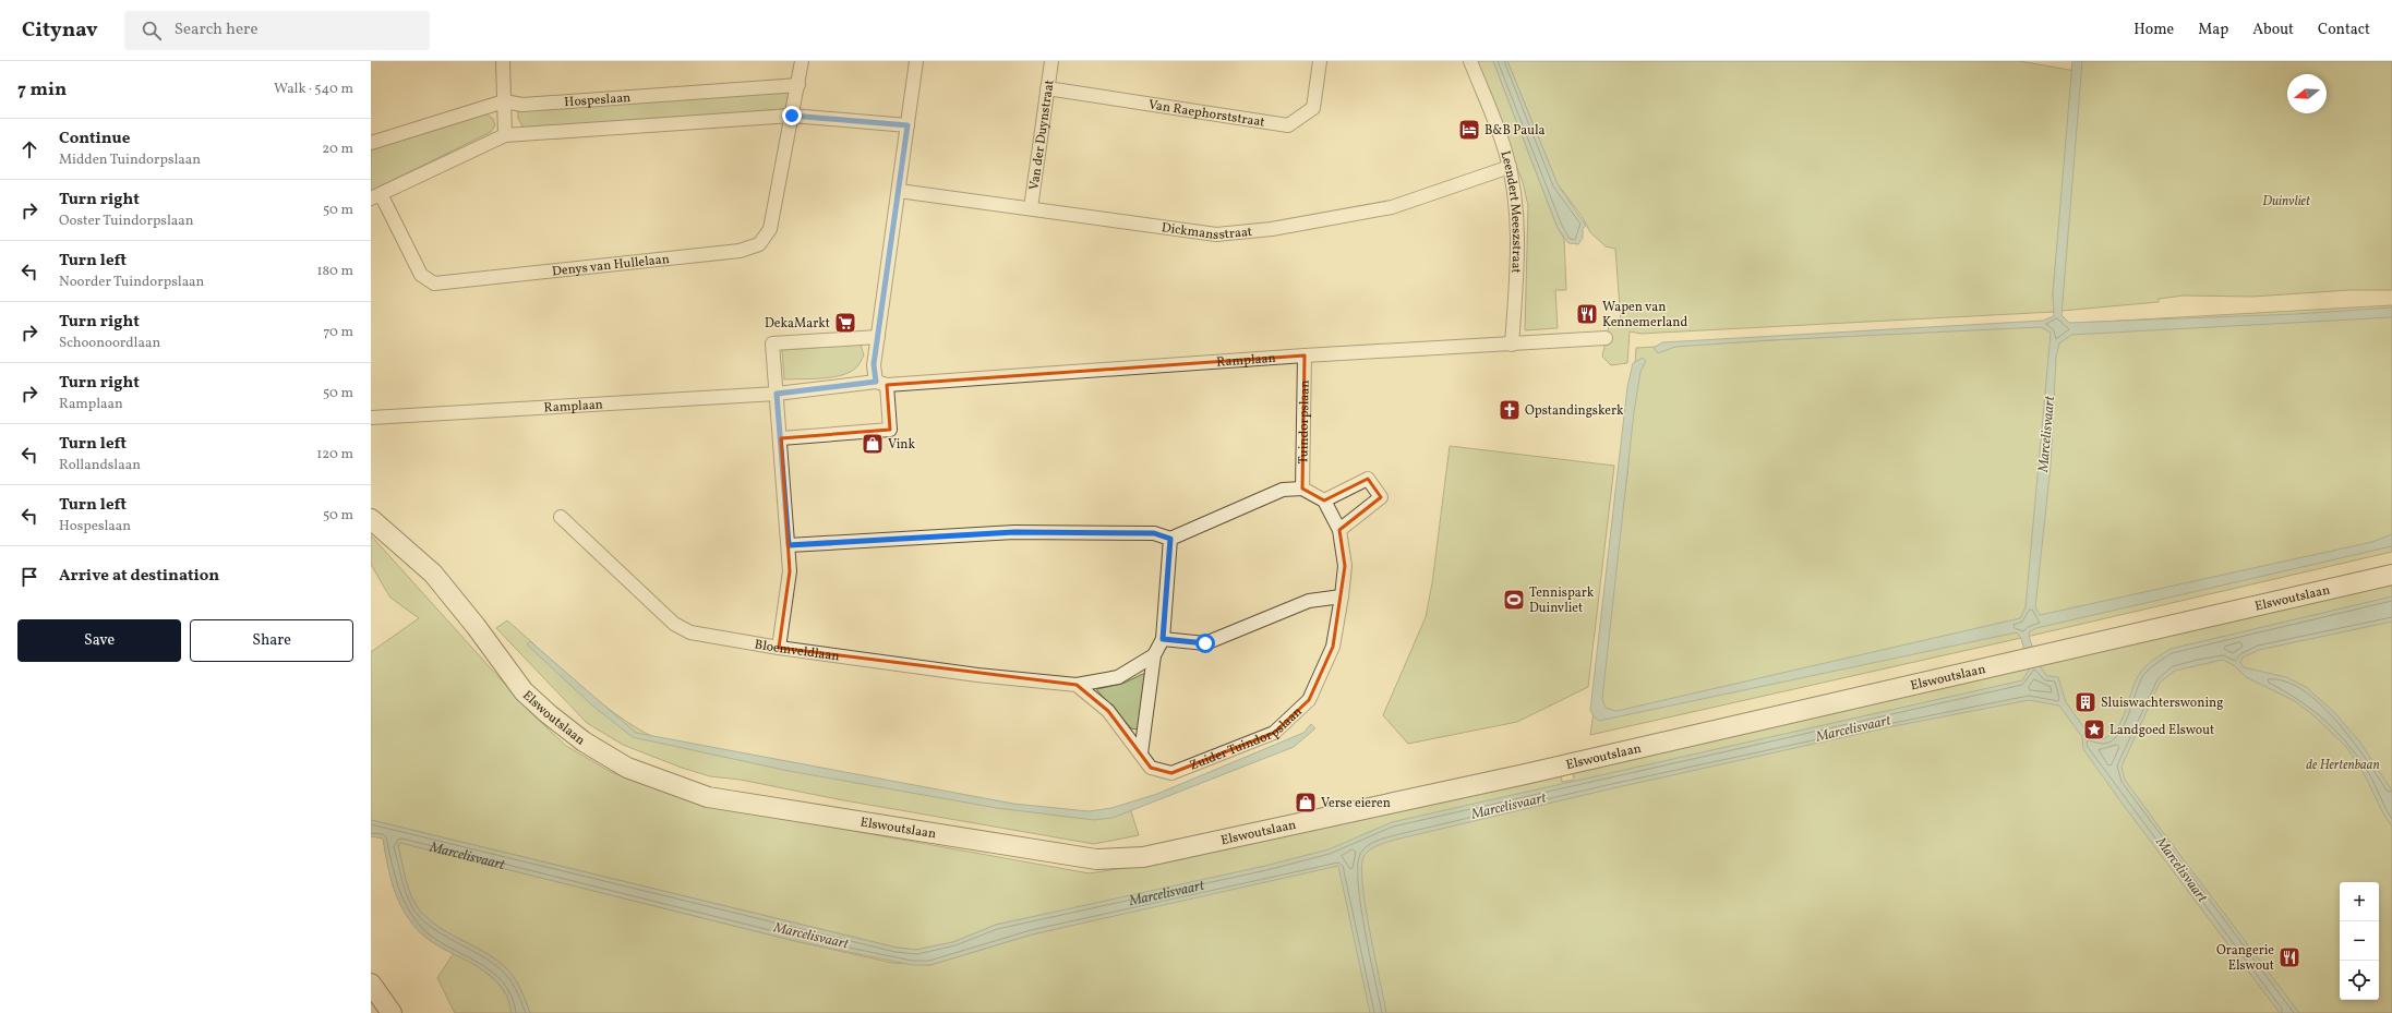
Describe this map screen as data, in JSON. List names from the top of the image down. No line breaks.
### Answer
{"streets":{"street":["Hospeslaan","Van Raephorststraat","Van der Duynstraat","Leendert Meeszstraat","Dickmansstraat","Denys van Hullelaan","Ramplaan","Tuindorpslaan","Elswoutslaan","Bloemveldlaan","Zuider Tuindorpslaan"]},"crossings":[["Van Raephorststraat","Van der Duynstraat"],["Van der Duynstraat","Dickmansstraat"],["Leendert Meeszstraat","Dickmansstraat"],["Leendert Meeszstraat","Ramplaan"],["Ramplaan","Tuindorpslaan"]],"water":["Marcelisvaart"],"parks":["Duinvliet","de Hertenbaan"],"places":{"hotel":["B&B Paula"],"restaurant":["Wapen van Kennemerland","Orangerie Elswout"],"supermarket":["DekaMarkt"],"church":["Opstandingskerk"],"shop":["Vink","Verse eieren"],"sports":["Tennispark Duinvliet"],"building":["Sluiswachterswoning"],"place":["Landgoed Elswout"]},"north":"left","page":{"header":"Citynav","search":"Search here","nav":["Home","Map","About","Contact"],"heading":["7 min","Walk · 540 m"],"list":[["Continue","Midden Tuindorpslaan","20 m"],["Turn right","Ooster Tuindorpslaan","50 m"],["Turn left","Noorder Tuindorpslaan","180 m"],["Turn right","Schoonoordlaan","70 m"],["Turn right","Ramplaan","50 m"],["Turn left","Rollandslaan","120 m"],["Turn left","Hospeslaan","50 m"],"Arrive at destination"],"buttons":["Save","Share"],"map_buttons":["+","−"]}}
